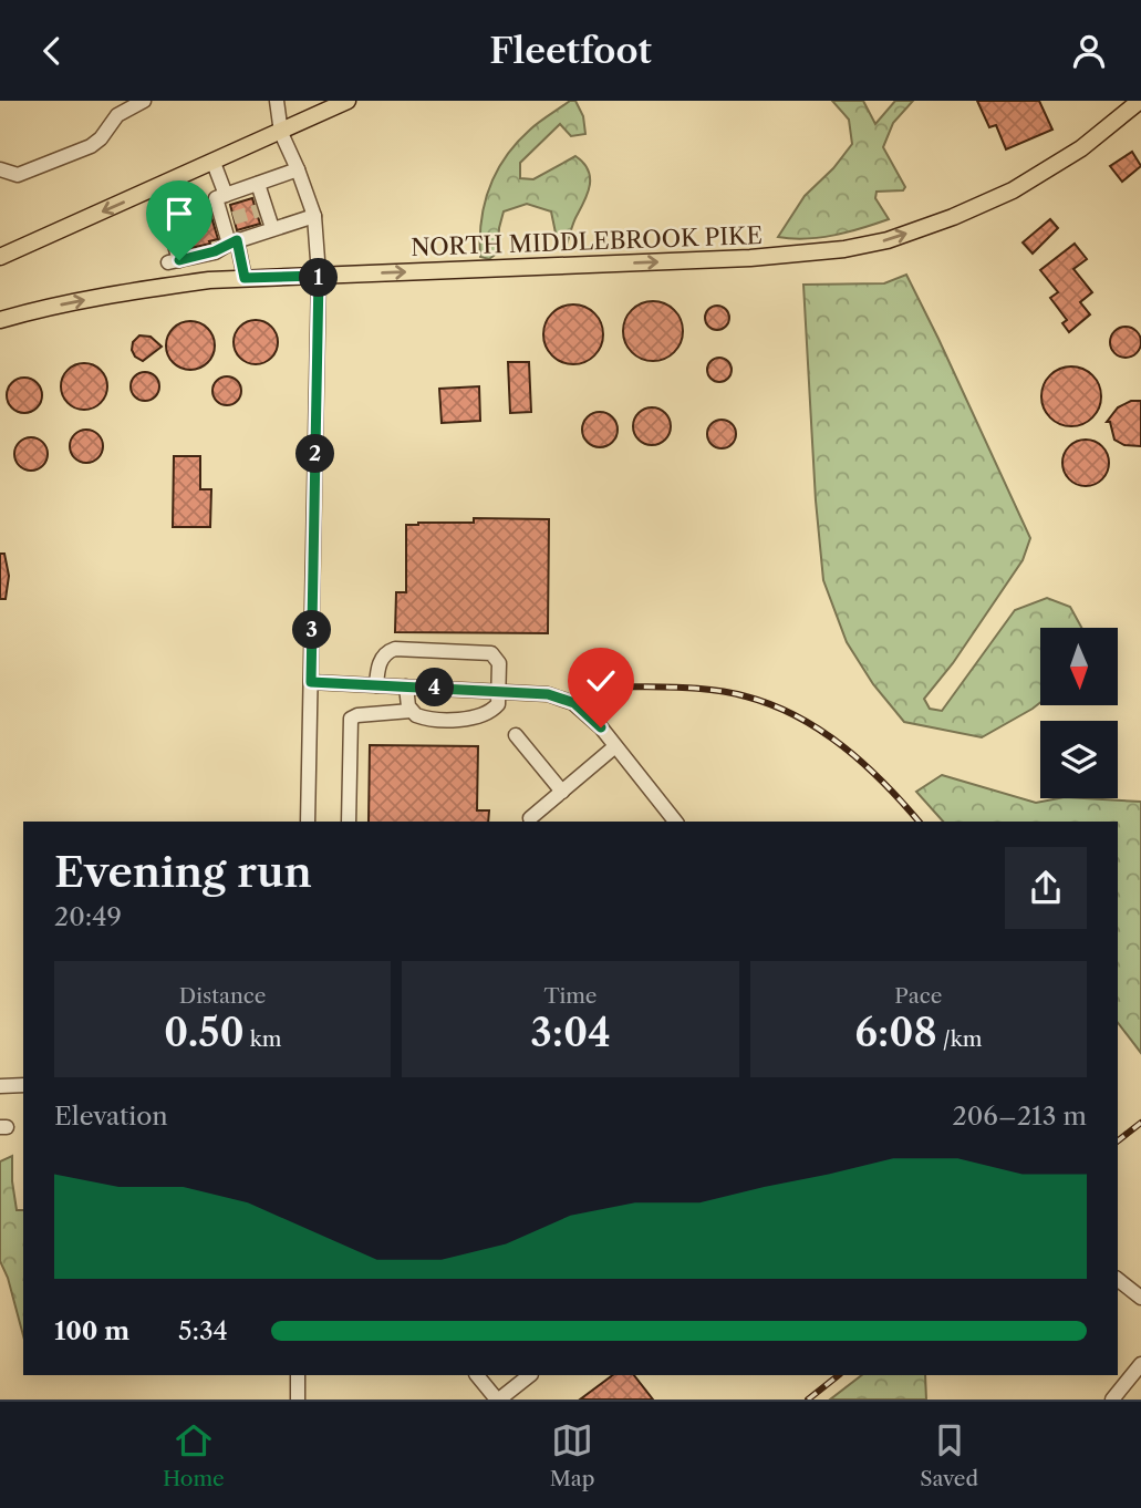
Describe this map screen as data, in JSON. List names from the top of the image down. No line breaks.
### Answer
{"streets":{"main road":["NORTH MIDDLEBROOK PIKE"]},"one_way":["NORTH MIDDLEBROOK PIKE"],"north":"bottom","page":{"header":"Fleetfoot","pins":["1","2","3","4"],"heading":["Evening run","20:49"],"stats":[["Distance","0.50 km"],["Time","3:04"],["Pace","6:08 /km"]],"chart":["Elevation","206–213 m"],"list":[{"name":"100 m","note":"5:34"}],"tabs":["Home","Map","Saved"]}}
